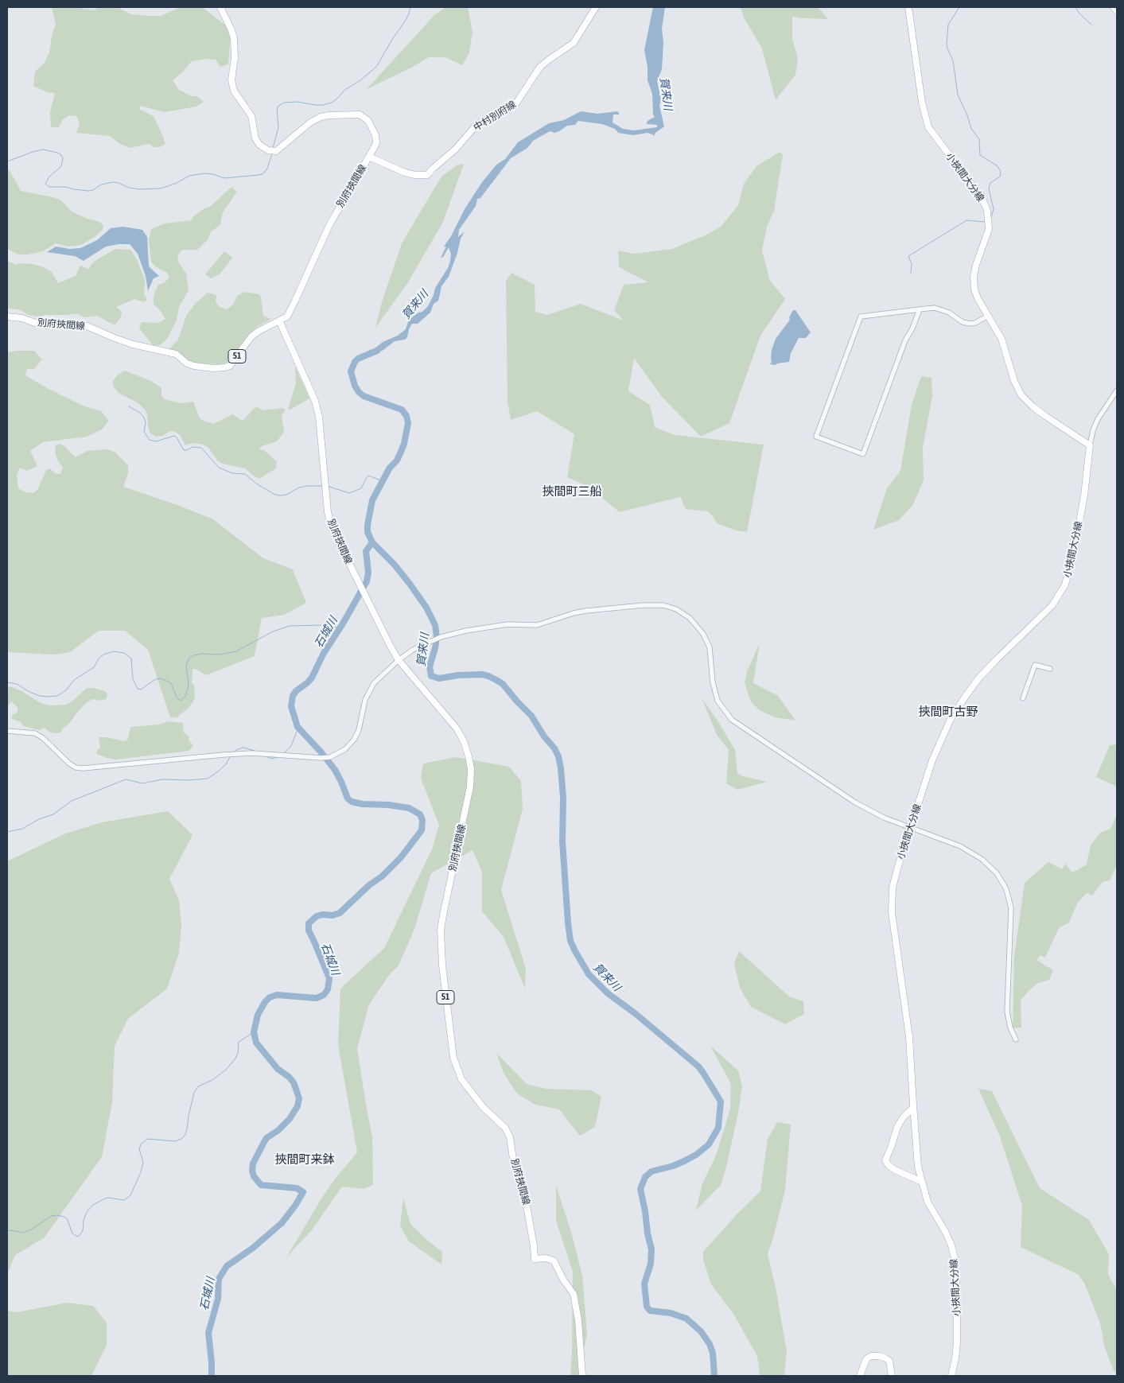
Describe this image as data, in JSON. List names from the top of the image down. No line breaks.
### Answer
{"streets":{"main road":["中村別府線","小挾間大分線","別府挾間線","51"]},"crossings":[["中村別府線","別府挾間線"]],"districts":["挾間町三船","挾間町古野","挾間町来鉢"],"water":["賀来川","石城川"]}
